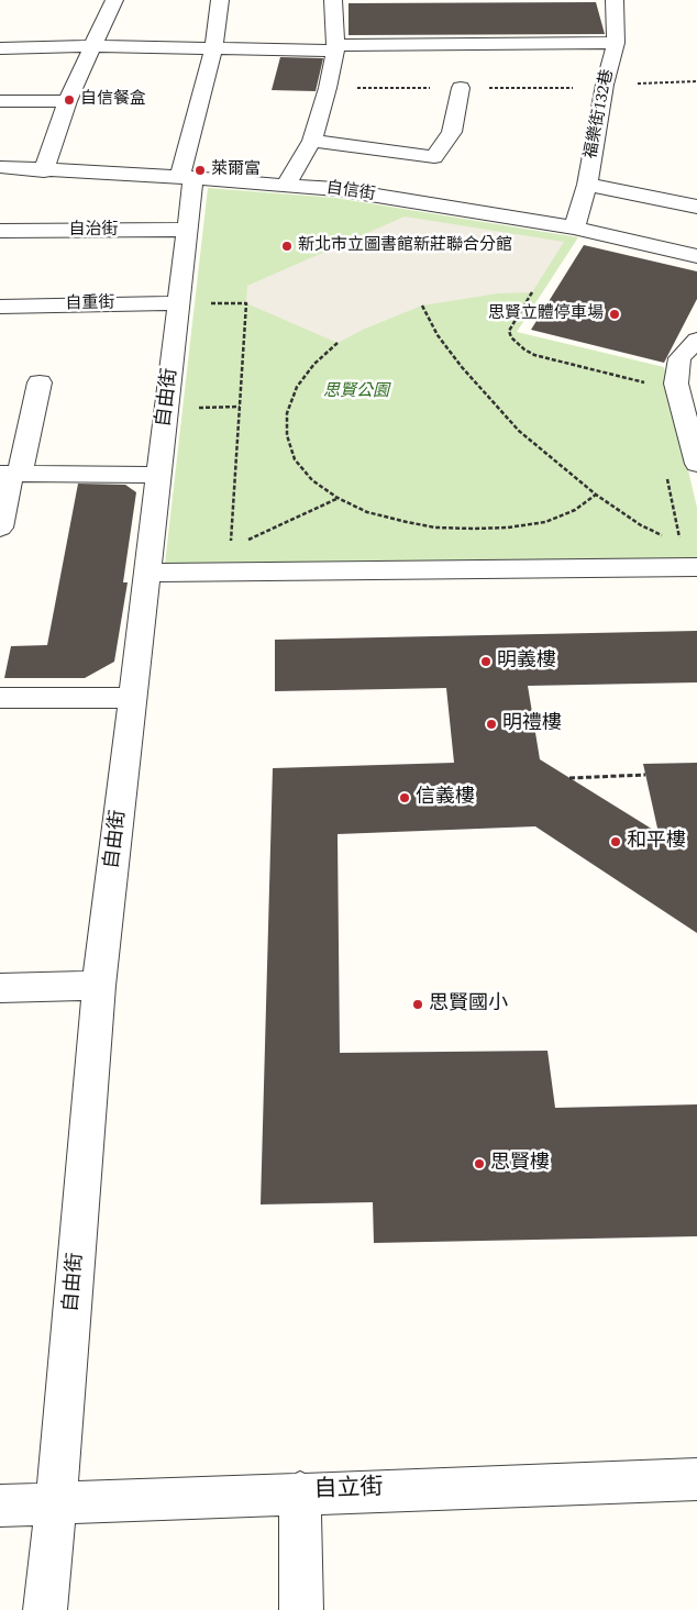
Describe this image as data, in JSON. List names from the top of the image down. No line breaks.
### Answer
{"streets":{"street":["福樂街132巷","自信街","自治街","自重街","自由街","自立街"]},"crossings":[["福樂街132巷","自信街"],["自信街","自由街"],["自治街","自由街"],["自重街","自由街"],["自由街","自立街"]],"parks":["思賢公園"],"places":["自信餐盒","萊爾富","新北市立圖書館新莊聯合分館","思賢立體停車場","明義樓","明禮樓","信義樓","和平樓","思賢國小","思賢樓"]}
